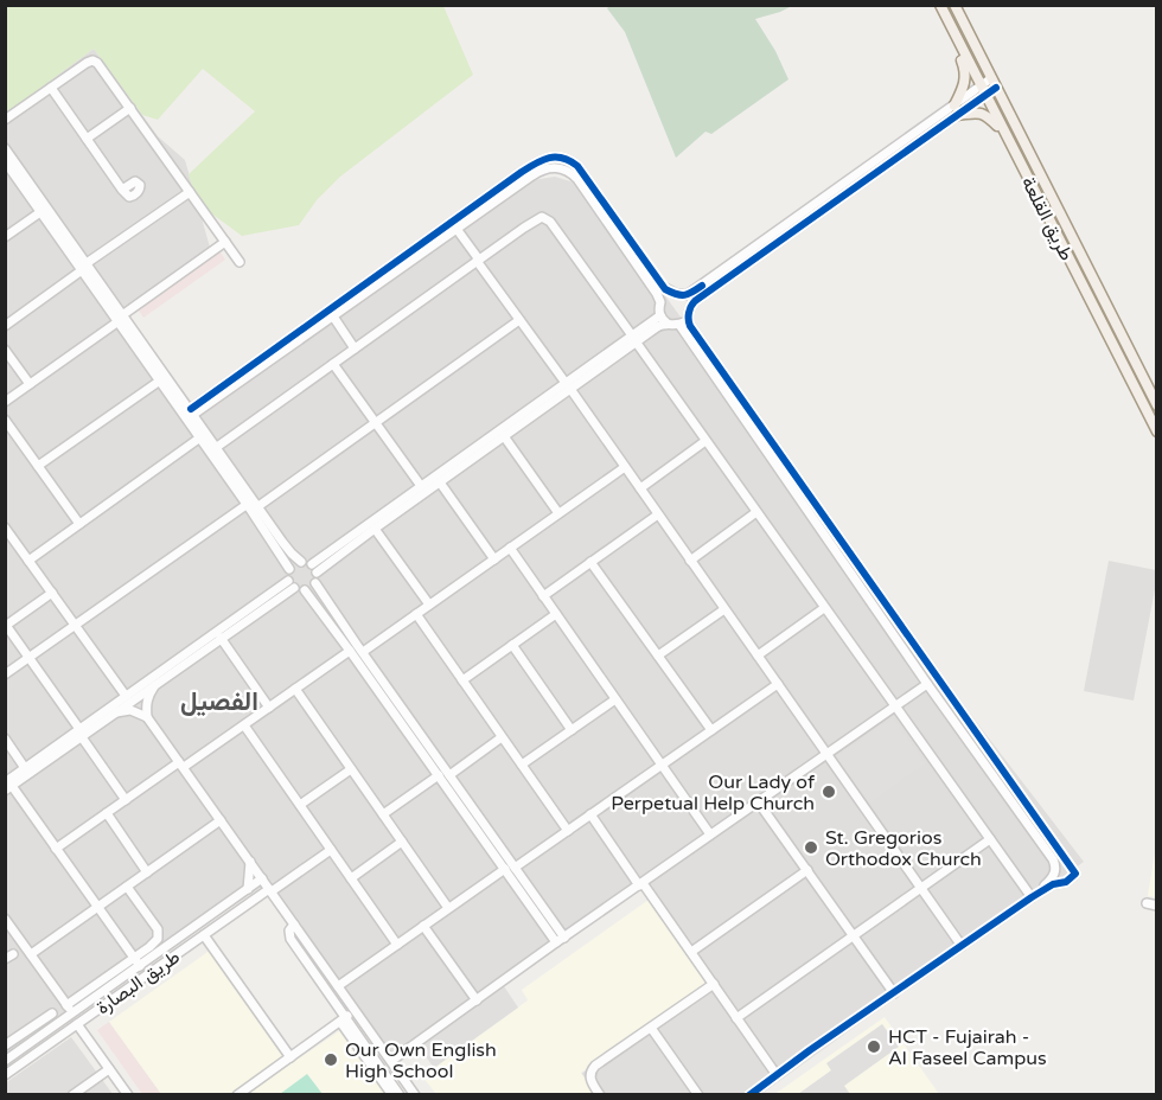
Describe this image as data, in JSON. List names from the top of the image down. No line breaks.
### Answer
{"streets":{"main road":["طريق القلعة"],"street":["طريق البصارة"]},"districts":["الفصيل"],"places":["Our Lady of Perpetual Help Church","St. Gregorios Orthodox Church","HCT - Fujairah - Al Faseel Campus","Our Own English High School"]}
